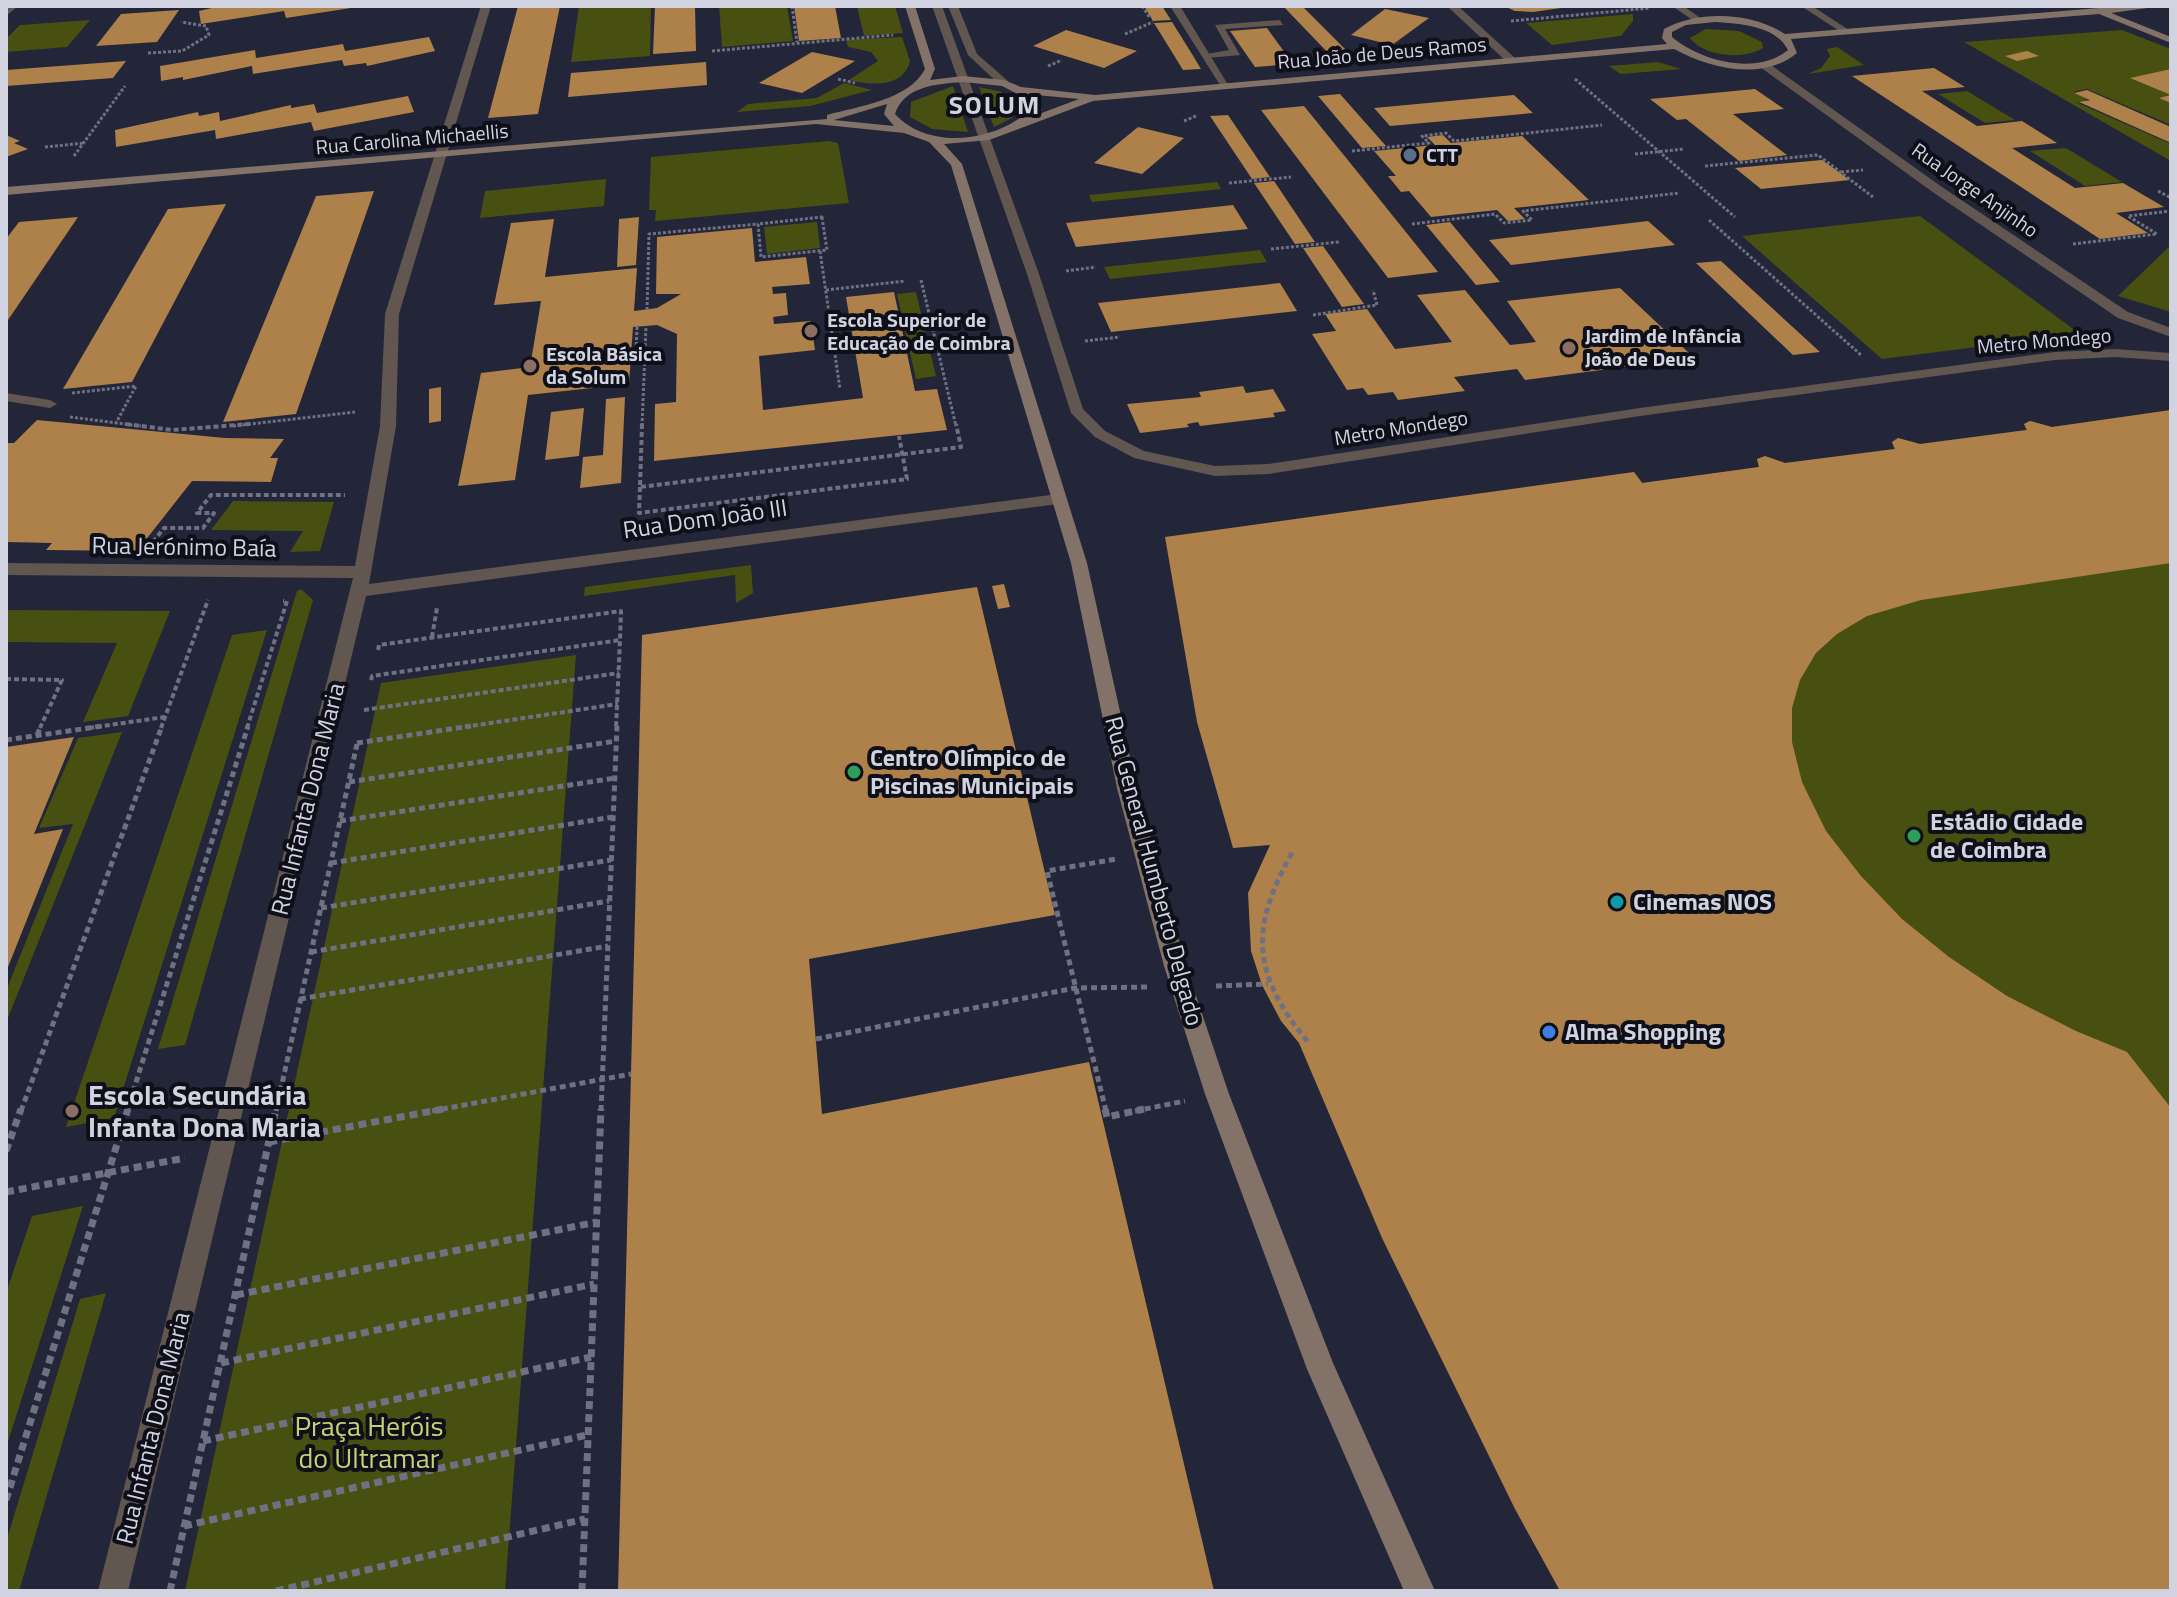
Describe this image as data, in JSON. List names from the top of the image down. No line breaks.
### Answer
{"streets":{"main road":["Rua João de Deus Ramos","Rua Carolina Michaellis","Rua General Humberto Delgado"],"street":["Rua Jorge Anjinho","Metro Mondego","Rua Dom João III","Rua Jerónimo Baía","Rua Infanta Dona Maria"]},"crossings":[["Rua João de Deus Ramos","Rua Carolina Michaellis"],["Rua João de Deus Ramos","Metro Mondego"],["Rua Carolina Michaellis","Metro Mondego"],["Rua Carolina Michaellis","Rua Infanta Dona Maria"],["Rua Carolina Michaellis","Rua General Humberto Delgado"],["Rua Dom João III","Rua Jerónimo Baía"],["Rua Dom João III","Rua Infanta Dona Maria"],["Rua Dom João III","Rua General Humberto Delgado"],["Rua Jerónimo Baía","Rua Infanta Dona Maria"]],"districts":["SOLUM"],"parks":["Praça Heróis do Ultramar"],"places":["CTT","Escola Superior de Educação de Coimbra","Jardim de Infância João de Deus","Escola Básica da Solum","Centro Olímpico de Piscinas Municipais","Estádio Cidade de Coimbra","Cinemas NOS","Alma Shopping","Escola Secundária Infanta Dona Maria"]}
